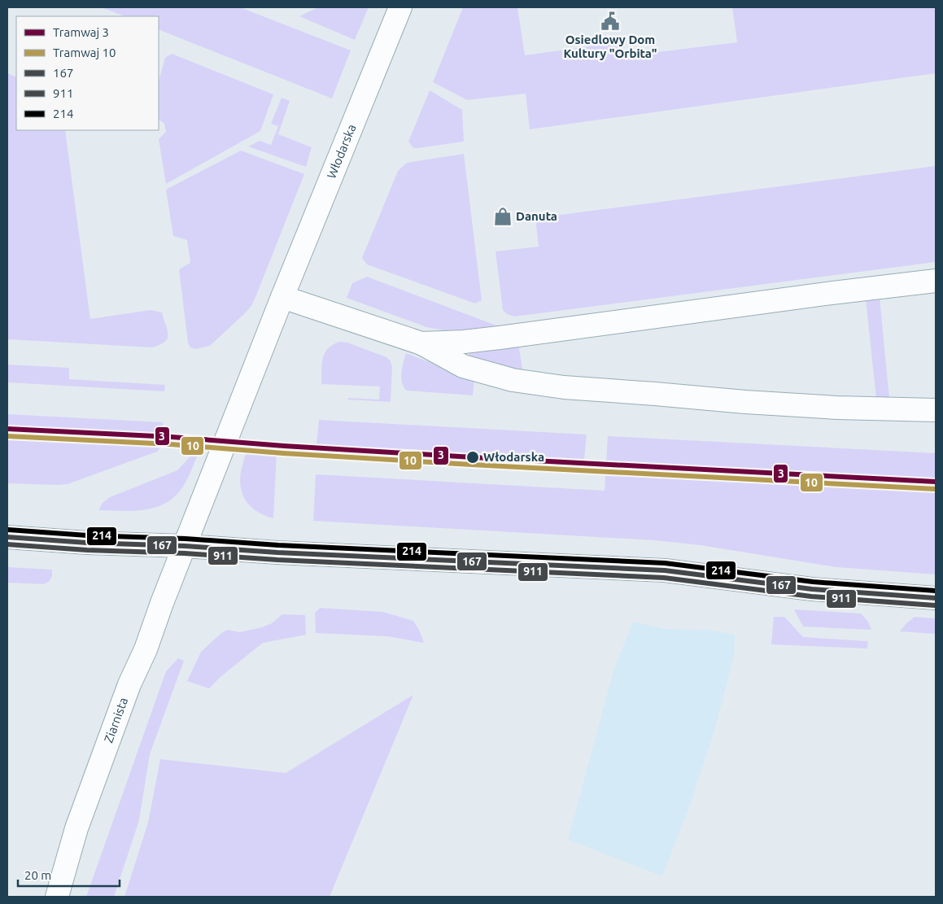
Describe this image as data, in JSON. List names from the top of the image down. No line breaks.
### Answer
{"streets":{"street":["Włodarska","Ziarnista"]},"crossings":[["Włodarska","Ziarnista"]],"places":{"public building":["Osiedlowy Dom Kultury \"Orbita\""],"shop":["Danuta"],"other":["Włodarska"]},"lines":["tram line 3","tram line 10","transit line 214","transit line 167","transit line 911"],"legend":["Tramwaj 3","Tramwaj 10","167","911","214"],"scale_bar":"20 m"}
